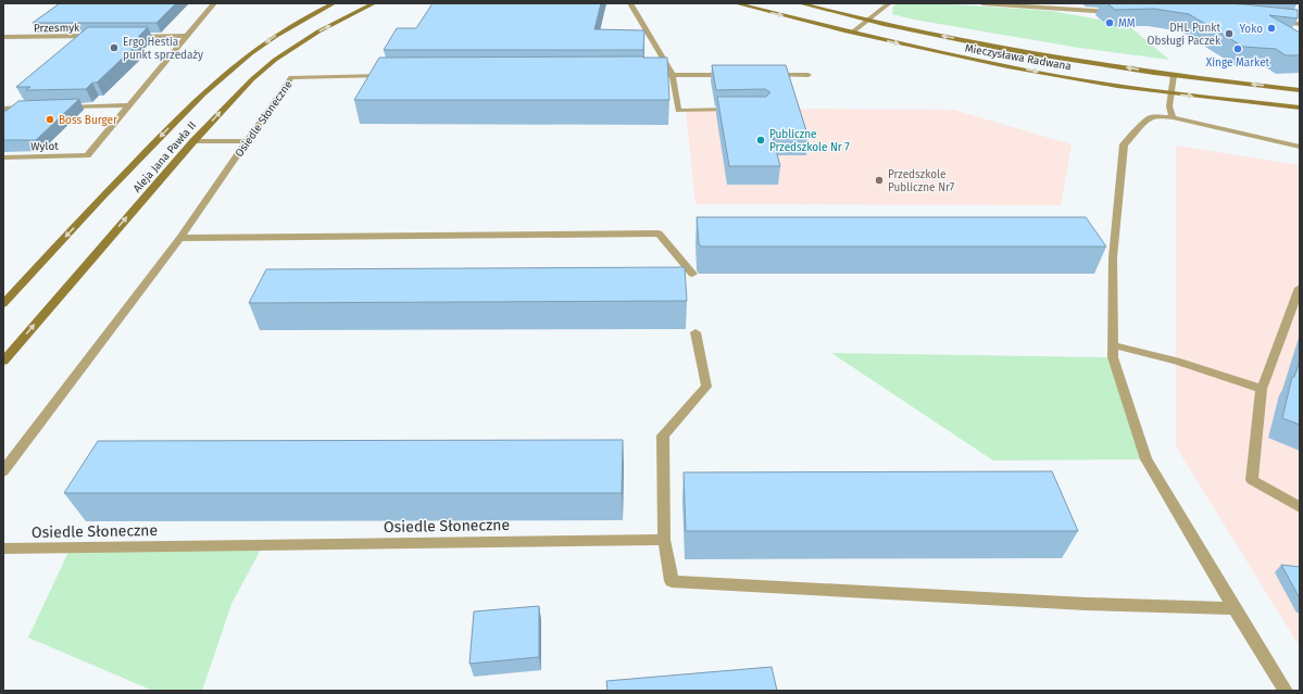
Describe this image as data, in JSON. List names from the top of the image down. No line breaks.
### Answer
{"streets":{"main road":["Mieczysława Radwana","Aleja Jana Pawła II"],"street":["Przesmyk","Osiedle Słoneczne","Wylot"]},"places":["MM","Yoko","DHL Punkt Obsługi Paczek","Ergo Hestia punkt sprzedaży","Xinge Market","Boss Burger","Publiczne Przedszkole Nr 7","Przedszkole Publiczne Nr7"]}
